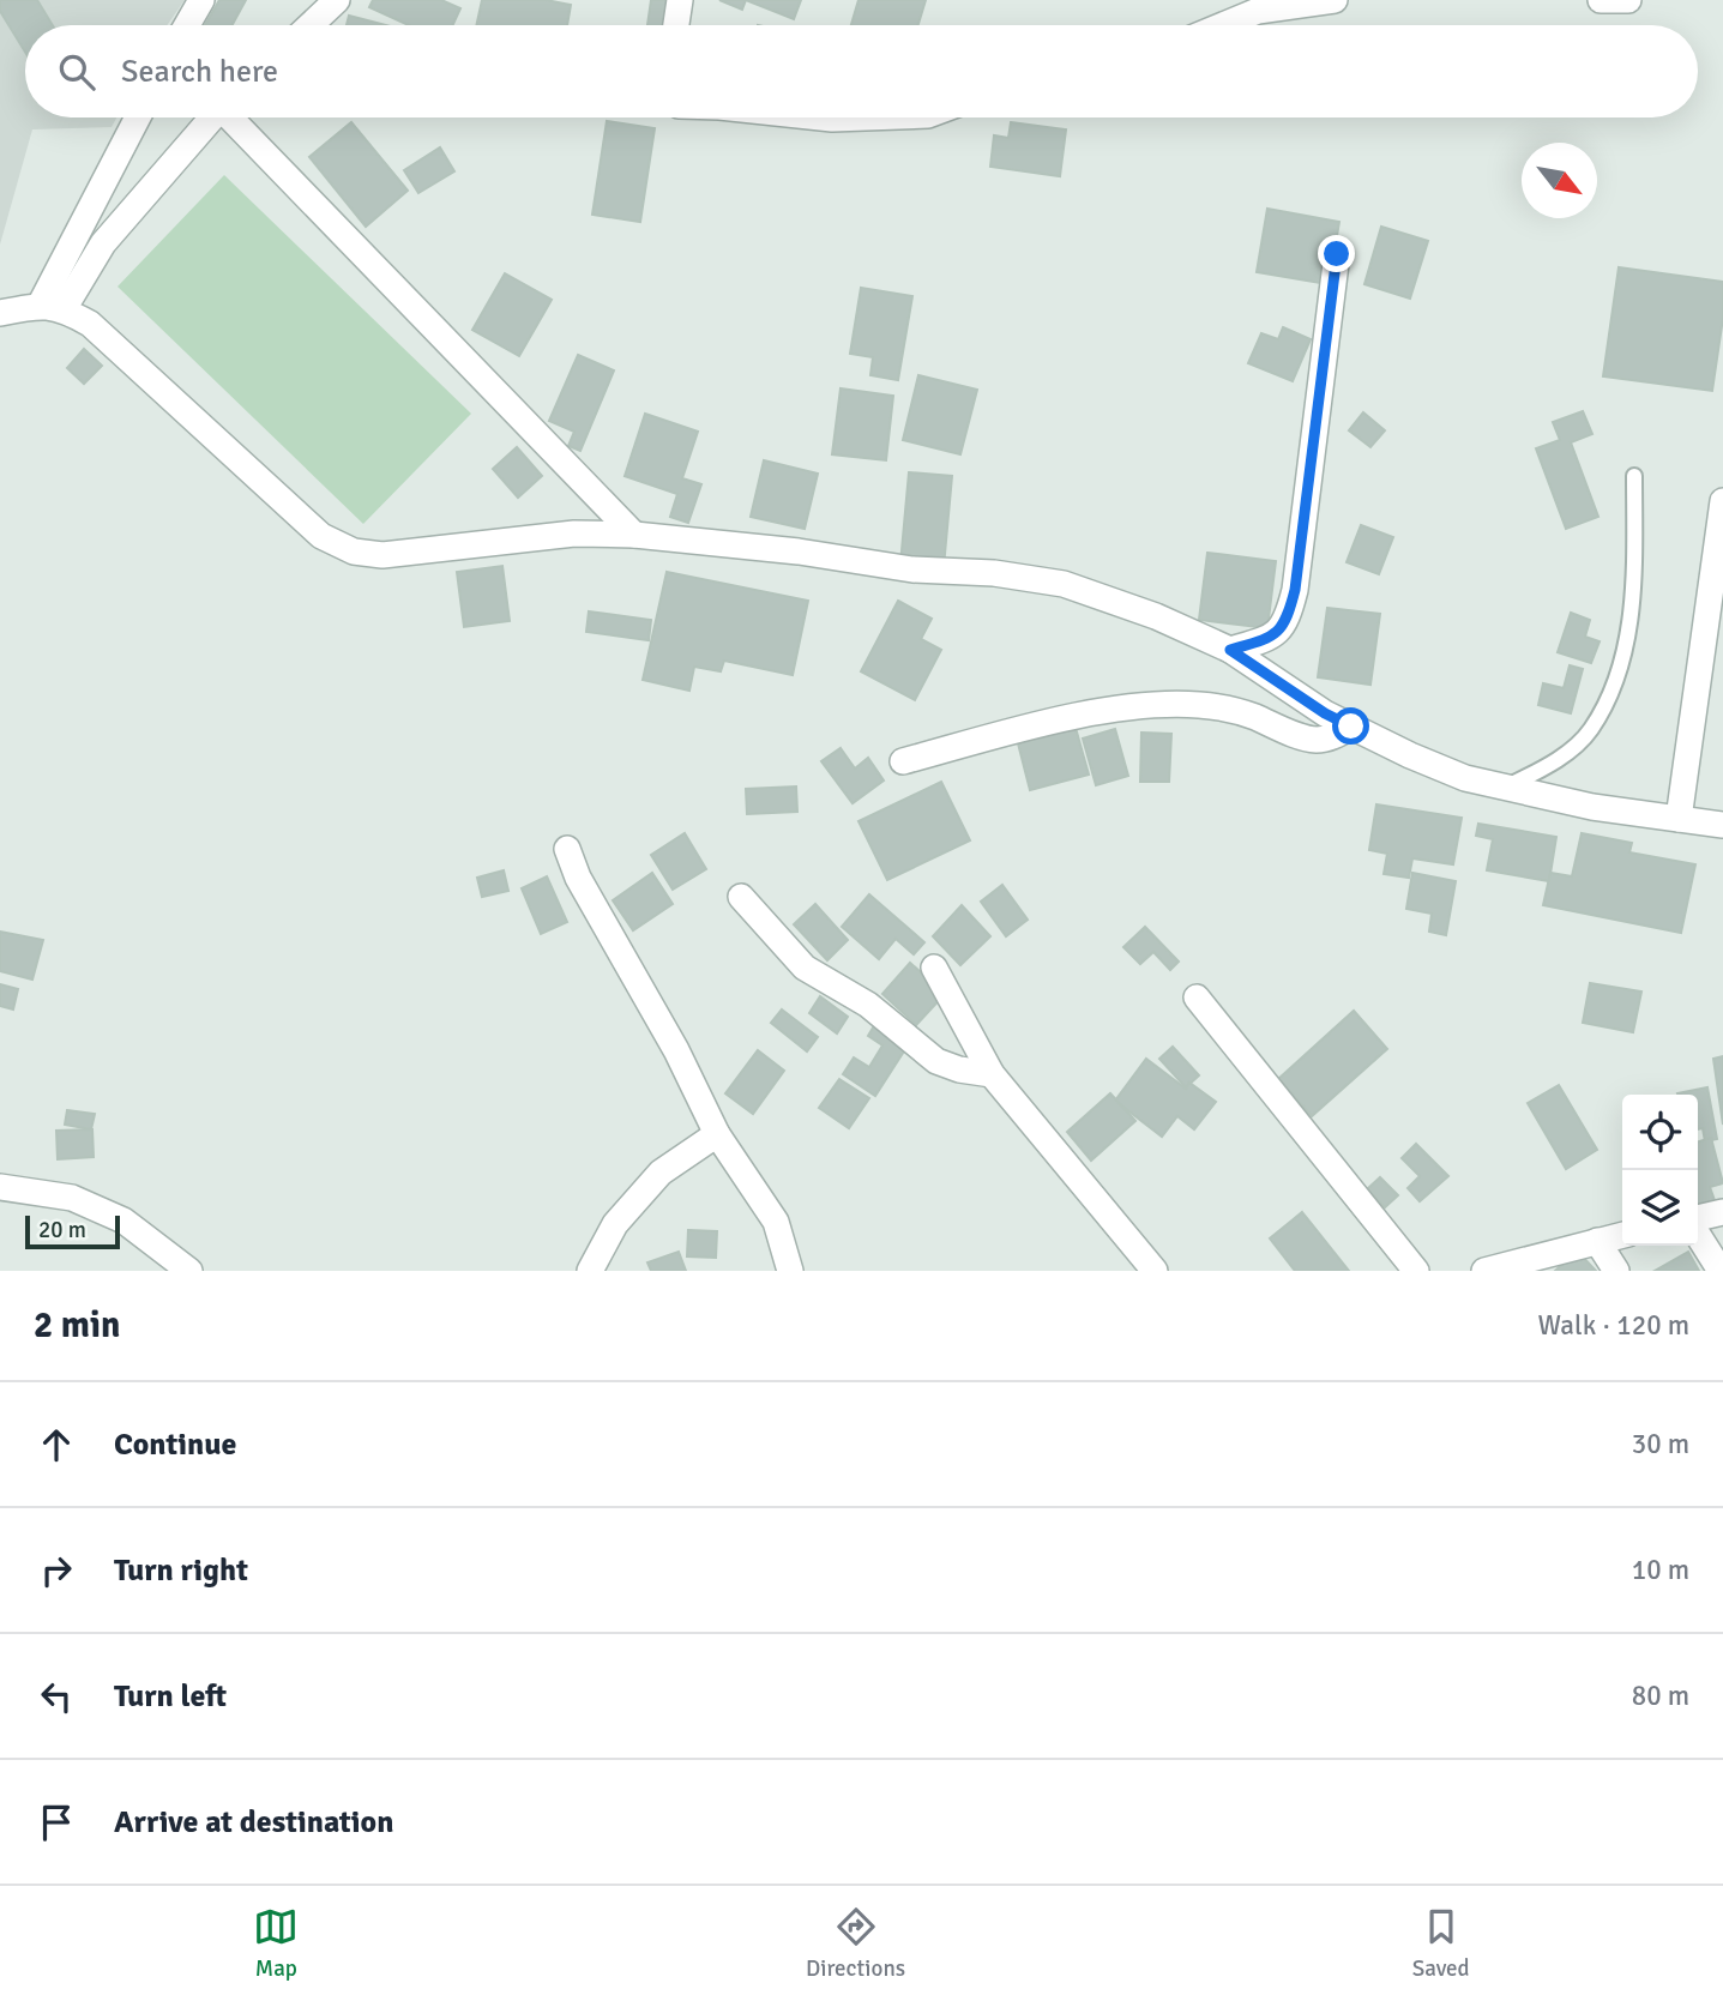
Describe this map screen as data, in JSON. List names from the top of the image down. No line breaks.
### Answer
{"scale_bar":"20 m","north":"bottom right","page":{"search":"Search here","scale":"20 m","heading":["2 min","Walk · 120 m"],"list":[["Continue","30 m"],["Turn right","10 m"],["Turn left","80 m"],"Arrive at destination"],"nav":["Map","Directions","Saved"]}}
